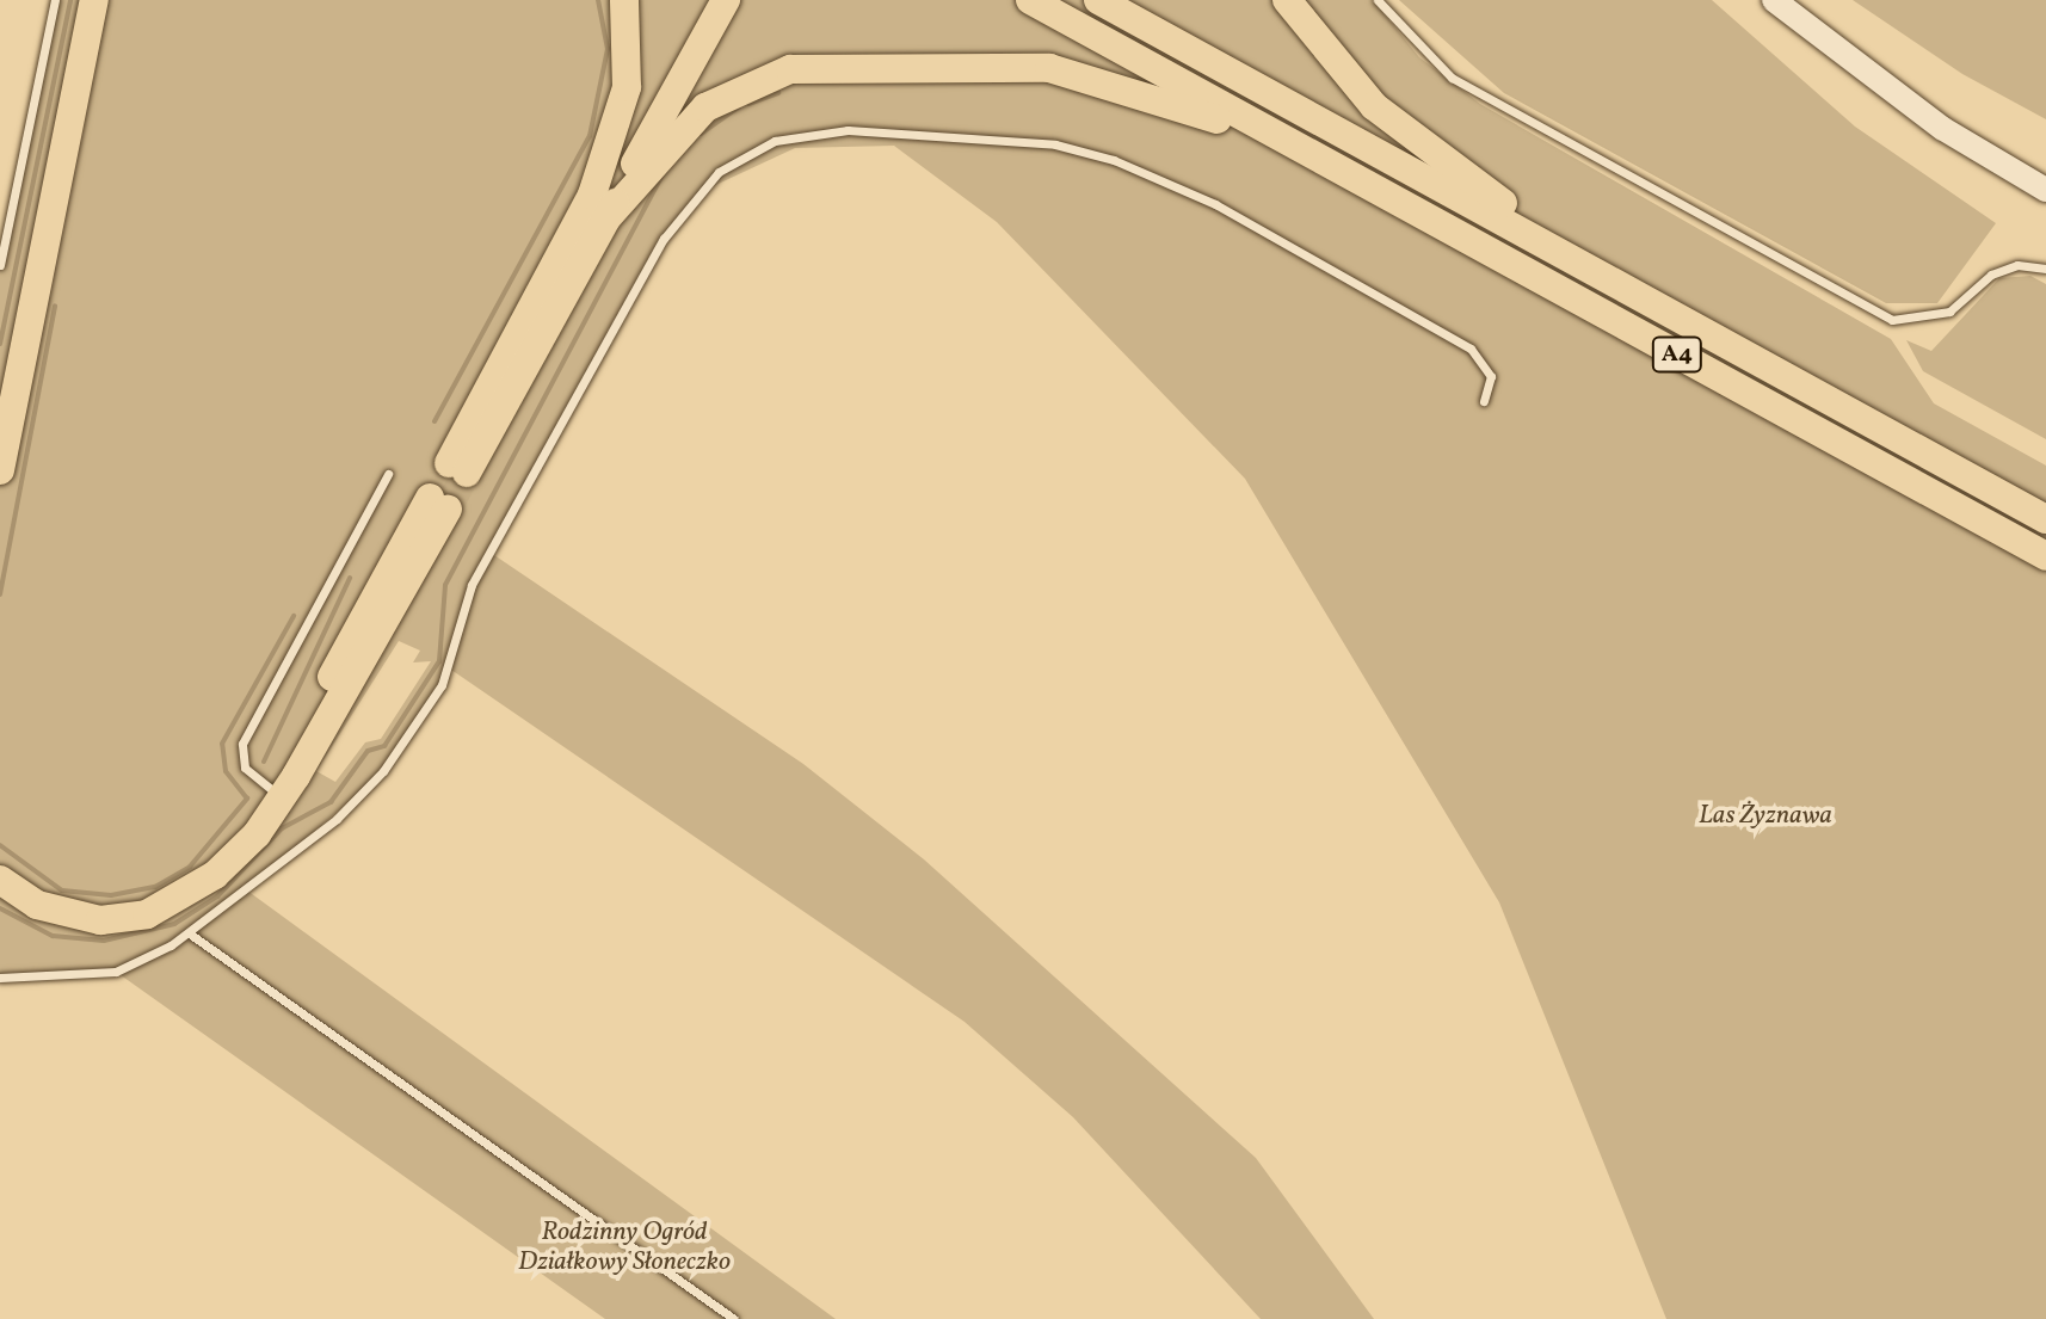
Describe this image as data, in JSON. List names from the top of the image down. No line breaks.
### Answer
{"streets":{"highway":["A4"]},"parks":["Las Żyznawa","Rodzinny Ogród Działkowy Słoneczko"]}
